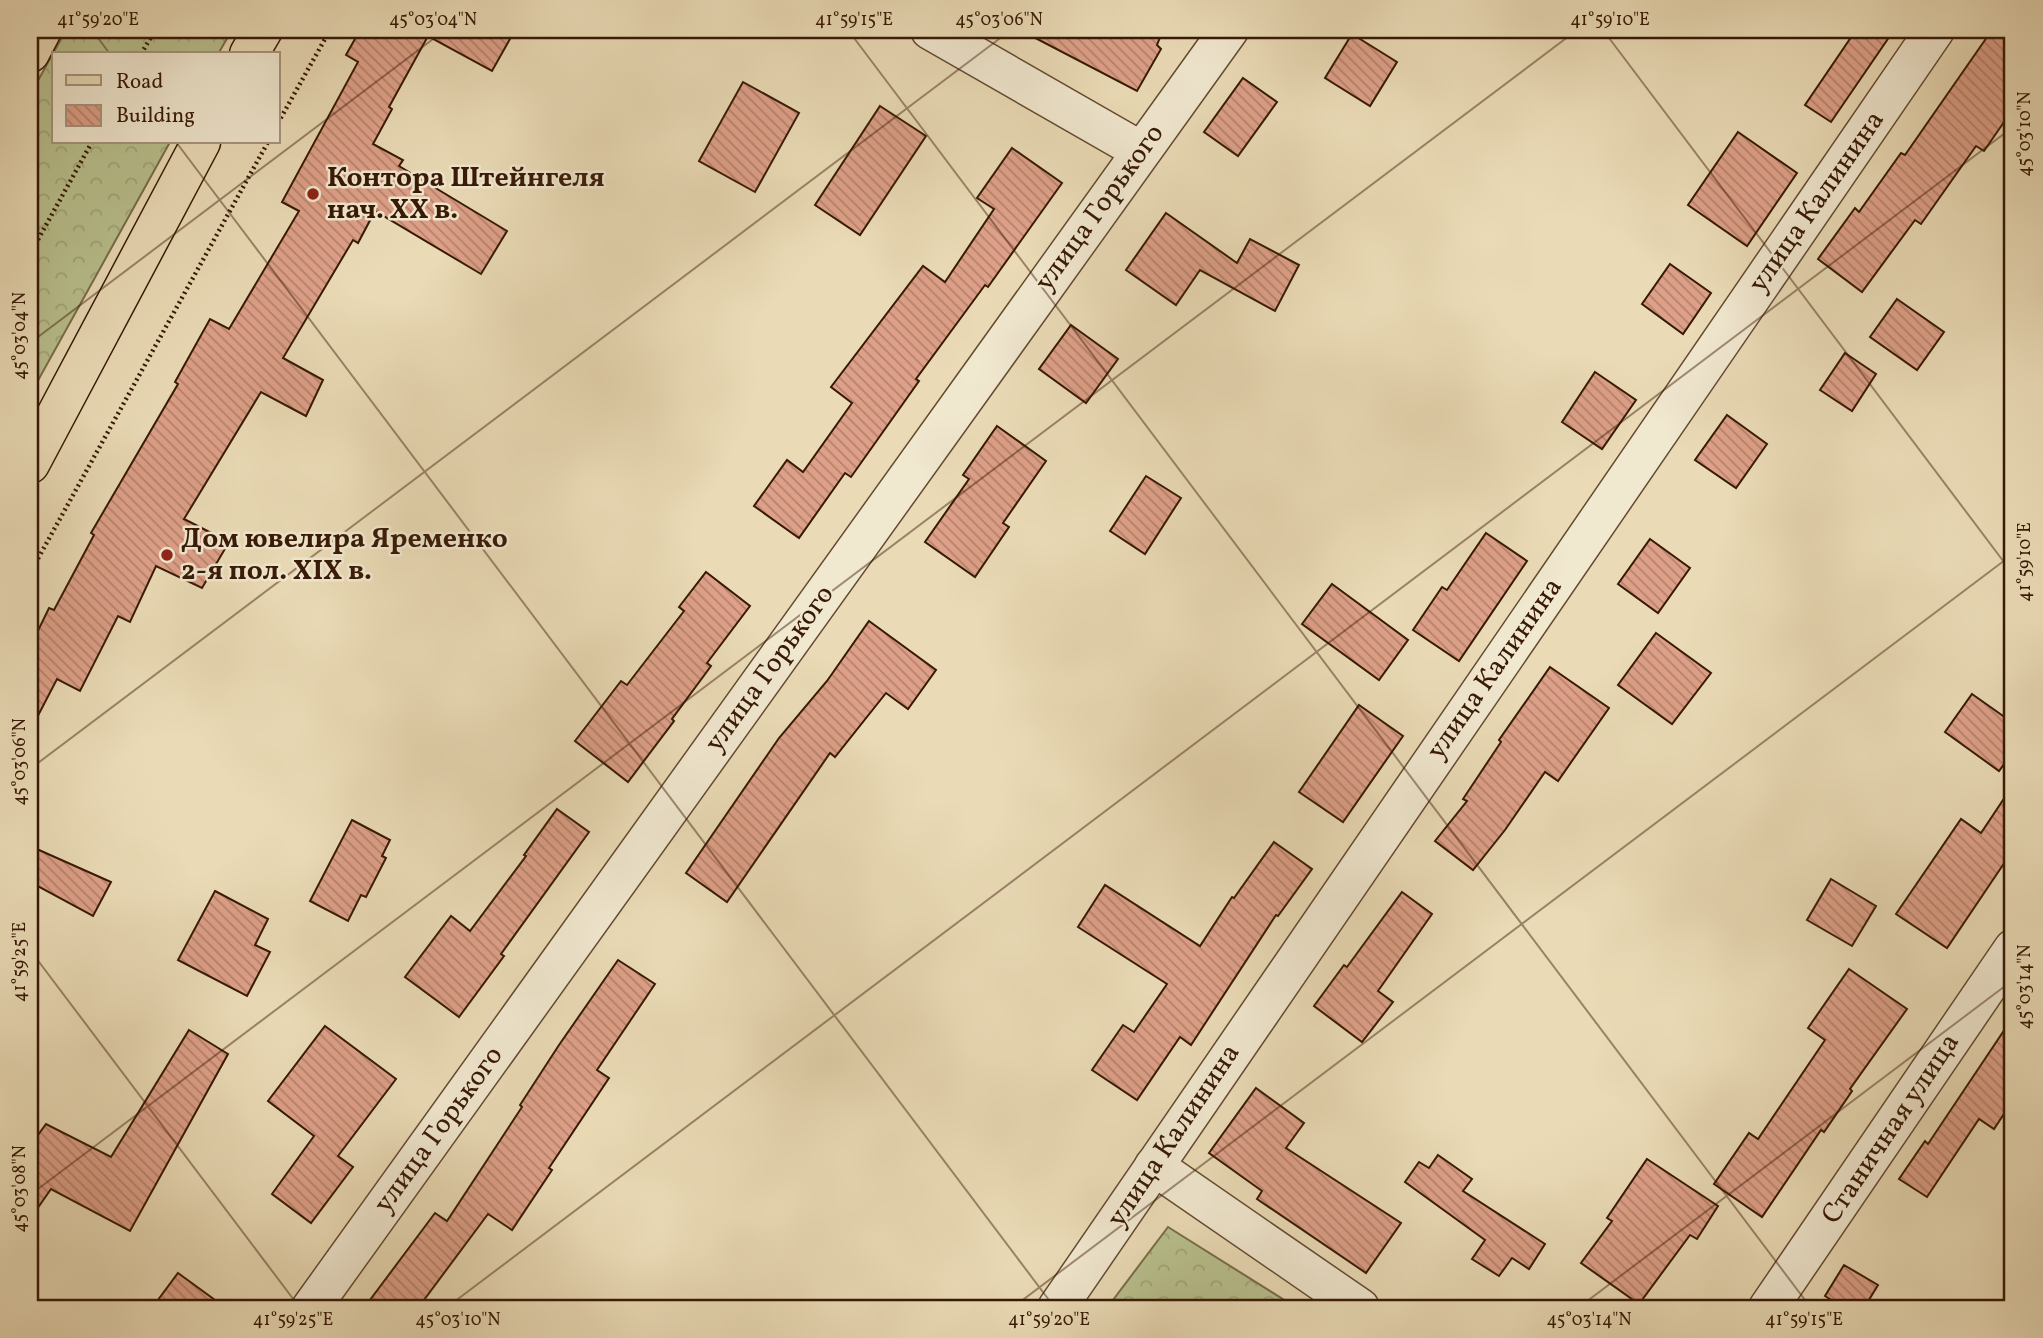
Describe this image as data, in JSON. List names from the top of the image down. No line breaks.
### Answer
{"streets":{"street":["улица Калинина","улица Горького","Станичная улица"]},"places":["Контора Штейнгеля нач. ХХ в.","Дом ювелира Яременко 2-я пол. XIX в."],"legend":["Road","Building"],"coordinates":["41°59'20\"E","45°03'04\"N","41°59'15\"E","45°03'06\"N","41°59'10\"E","45°03'10\"N","41°59'25\"E","45°03'14\"N","45°03'08\"N"]}
